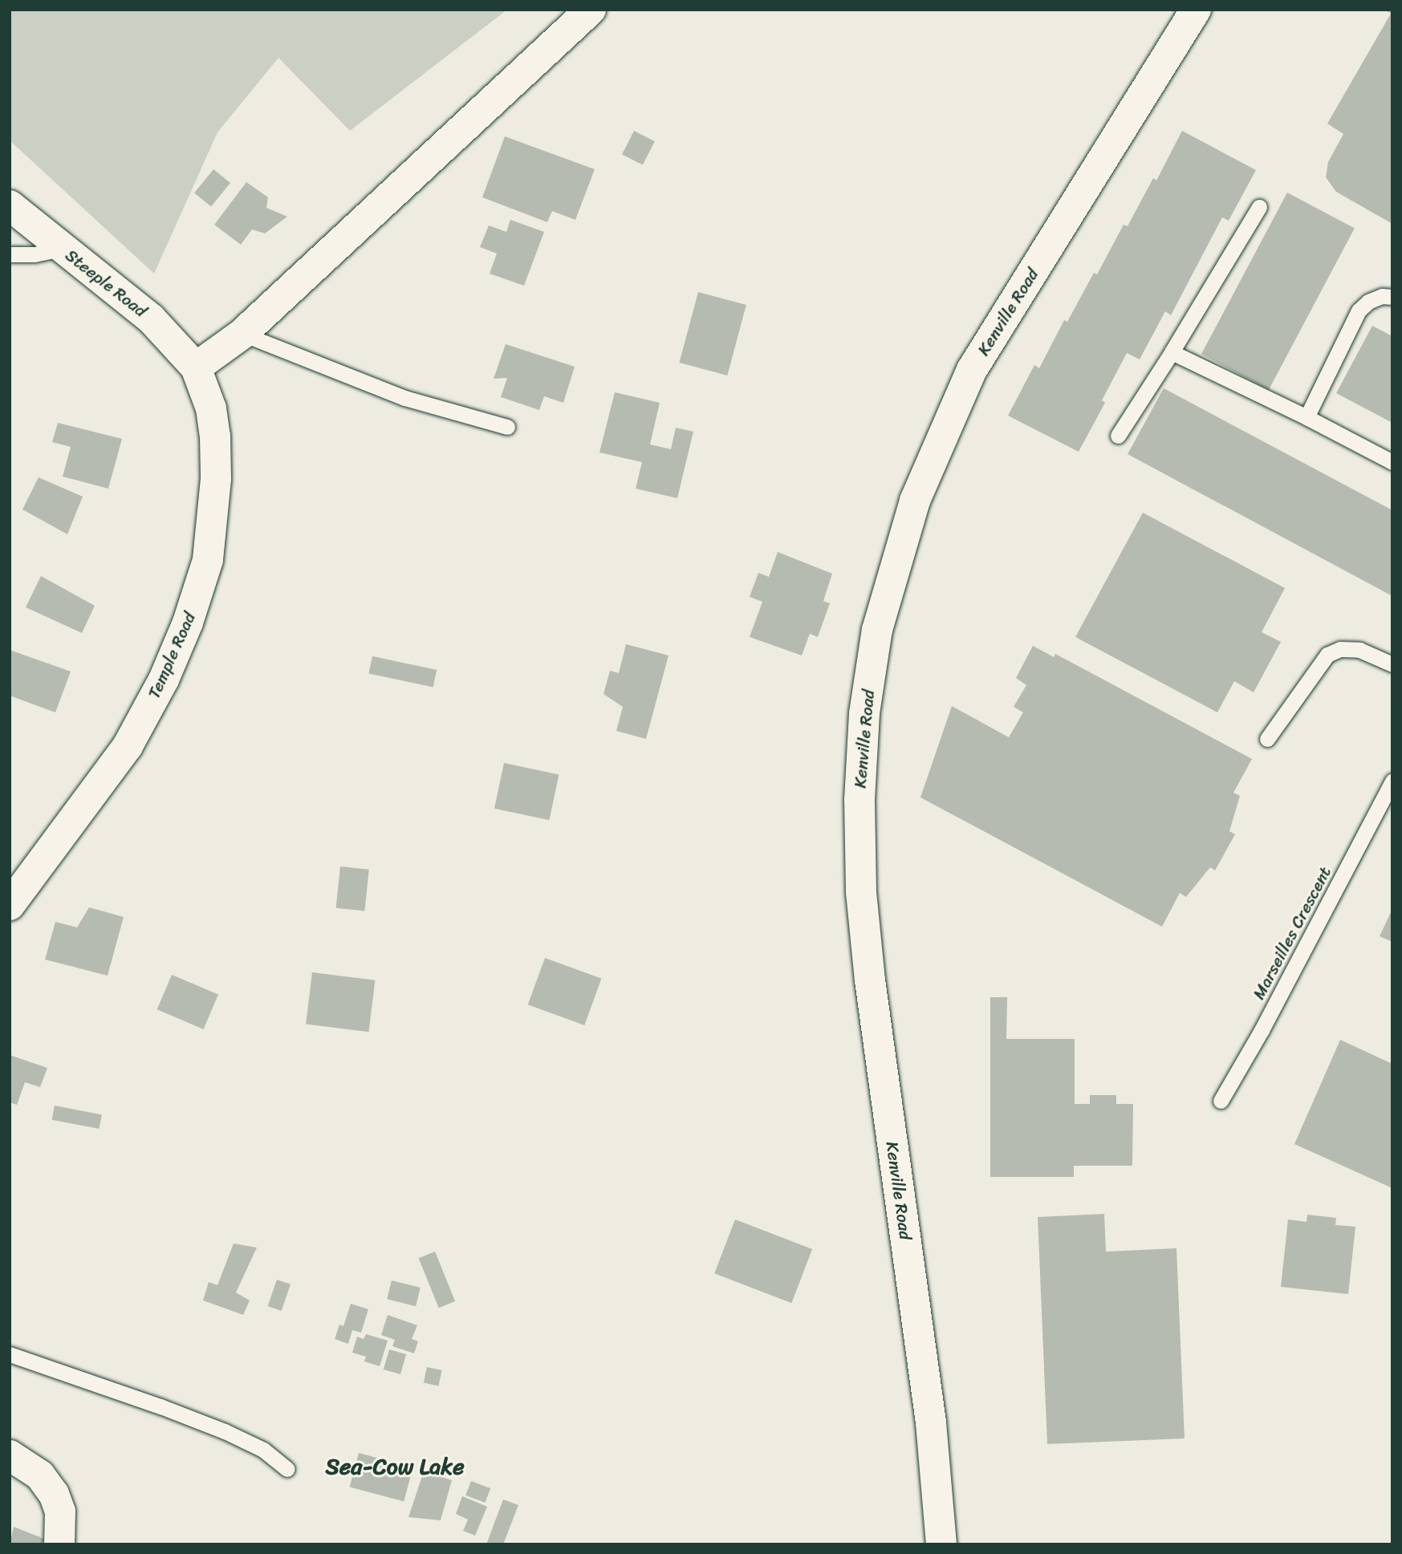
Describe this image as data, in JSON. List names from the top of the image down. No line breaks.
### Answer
{"streets":{"street":["Steeple Road","Kenville Road","Temple Road"],"lane":["Marseilles Crescent"]},"crossings":[["Steeple Road","Temple Road"]],"districts":["Sea-Cow Lake"]}
